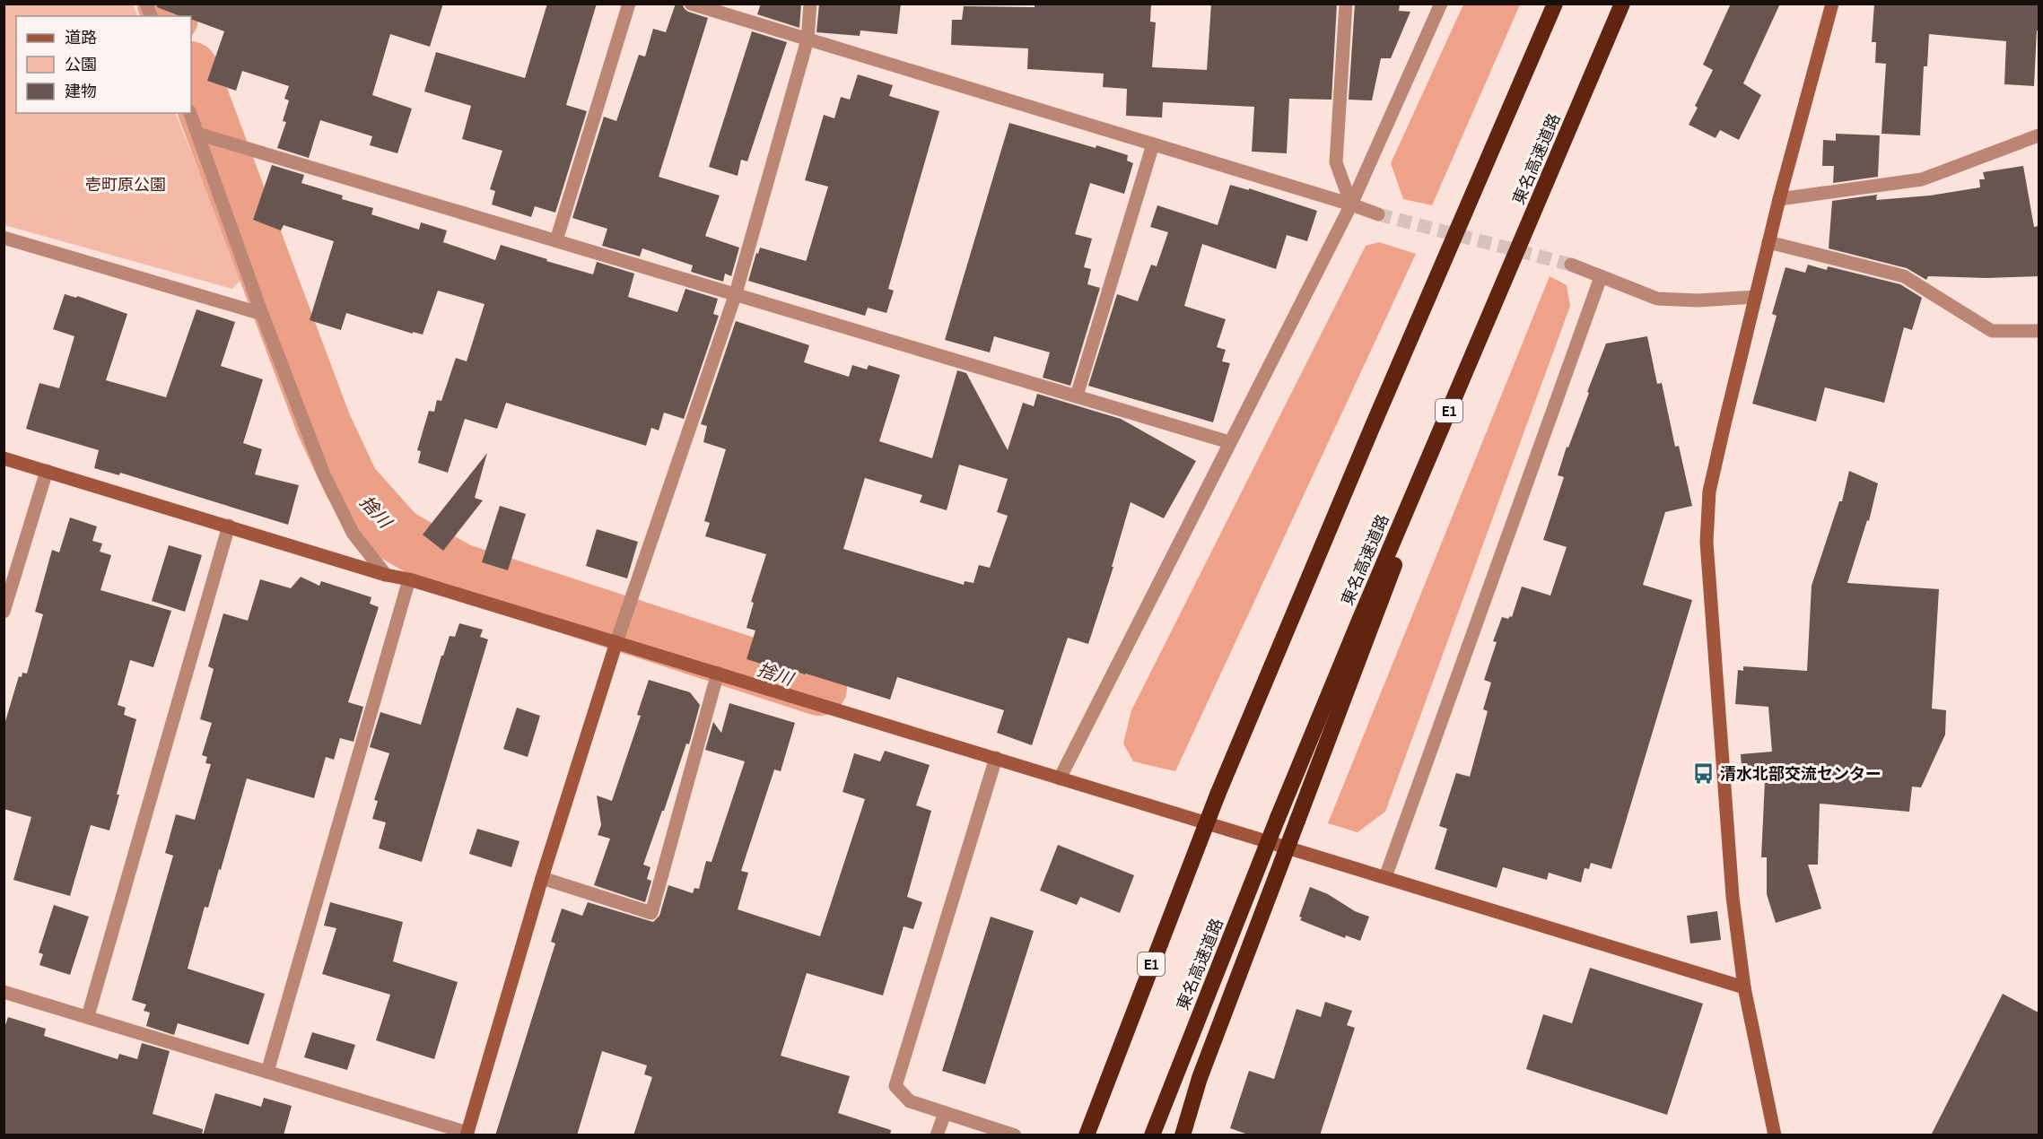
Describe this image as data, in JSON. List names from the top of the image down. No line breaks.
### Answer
{"streets":{"highway":["東名高速道路","E1"]},"water":["捨川"],"parks":["壱町原公園"],"places":{"bus stop":["清水北部交流センター"]},"legend":["道路","公園","建物"]}
